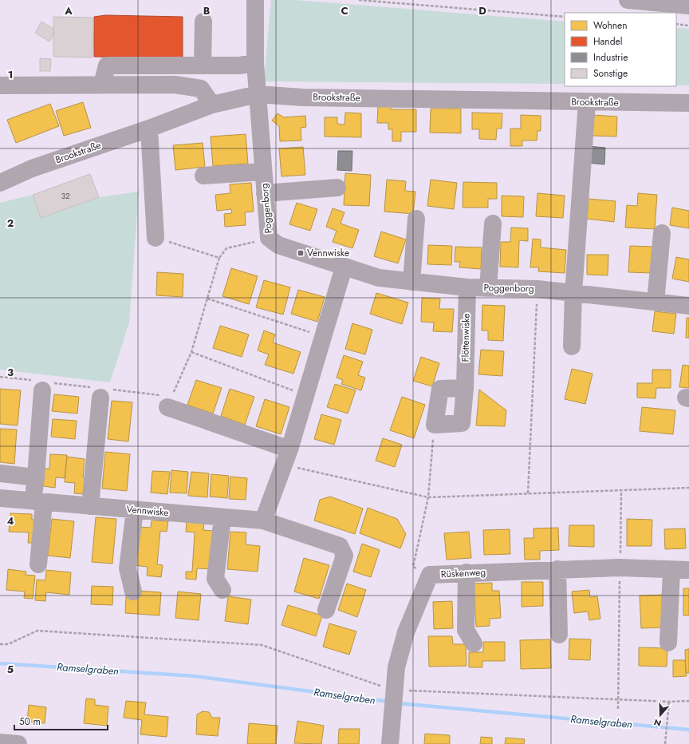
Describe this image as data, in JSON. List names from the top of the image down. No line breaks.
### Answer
{"streets":{"street":["Brookstraße","Poggenborg","Flöttenwiske","Vennwiske","Rüskenweg"]},"crossings":[["Brookstraße","Poggenborg"],["Poggenborg","Flöttenwiske"]],"water":["Ramselgraben"],"places":{"transit":["Vennwiske"]},"house_numbers":["32"],"legend":["Wohnen","Handel","Industrie","Sonstige"],"scale_bar":"50 m","north":"bottom","grid":{"columns":["A","B","C","D"],"rows":["1","2","3","4","5"]}}
